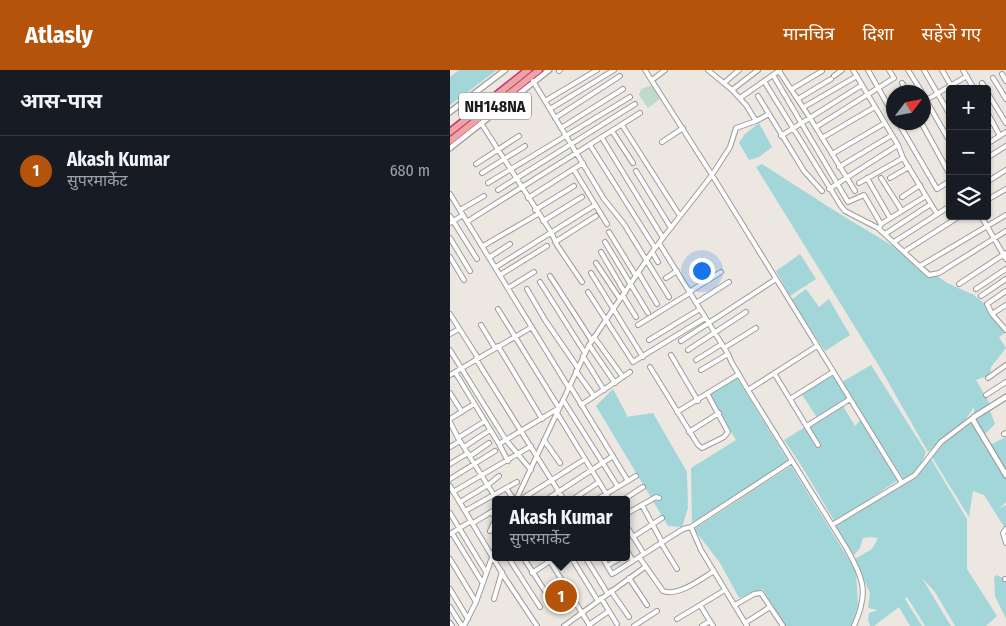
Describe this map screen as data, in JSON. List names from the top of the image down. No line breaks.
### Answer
{"streets":{"highway":["NH148NA"]},"north":"top right","page":{"header":"Atlasly","nav":["मानचित्र","दिशा","सहेजे गए"],"heading":"आस-पास","map_buttons":["+","−"],"list":[{"mark":"1","name":"Akash Kumar","note":"सुपरमार्केट","value":"680 m"}],"popup":["Akash Kumar","सुपरमार्केट"],"pins":"1"}}
